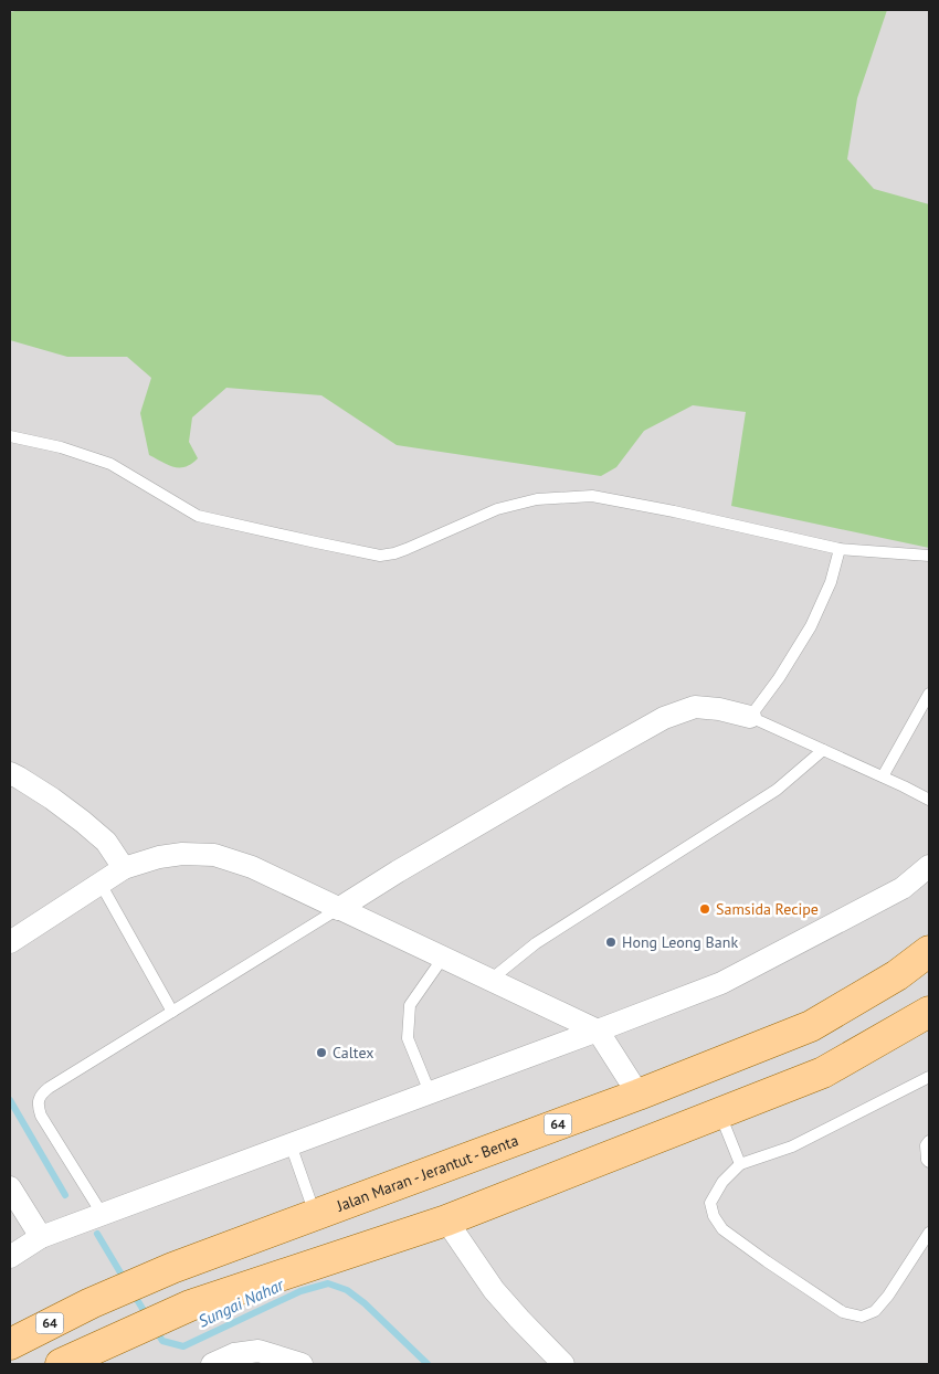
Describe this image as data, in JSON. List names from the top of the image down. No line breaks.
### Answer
{"streets":{"main road":["64","Jalan Maran - Jerantut - Benta"]},"water":["Sungai Nahar"],"places":["Samsida Recipe","Hong Leong Bank","Caltex"]}
